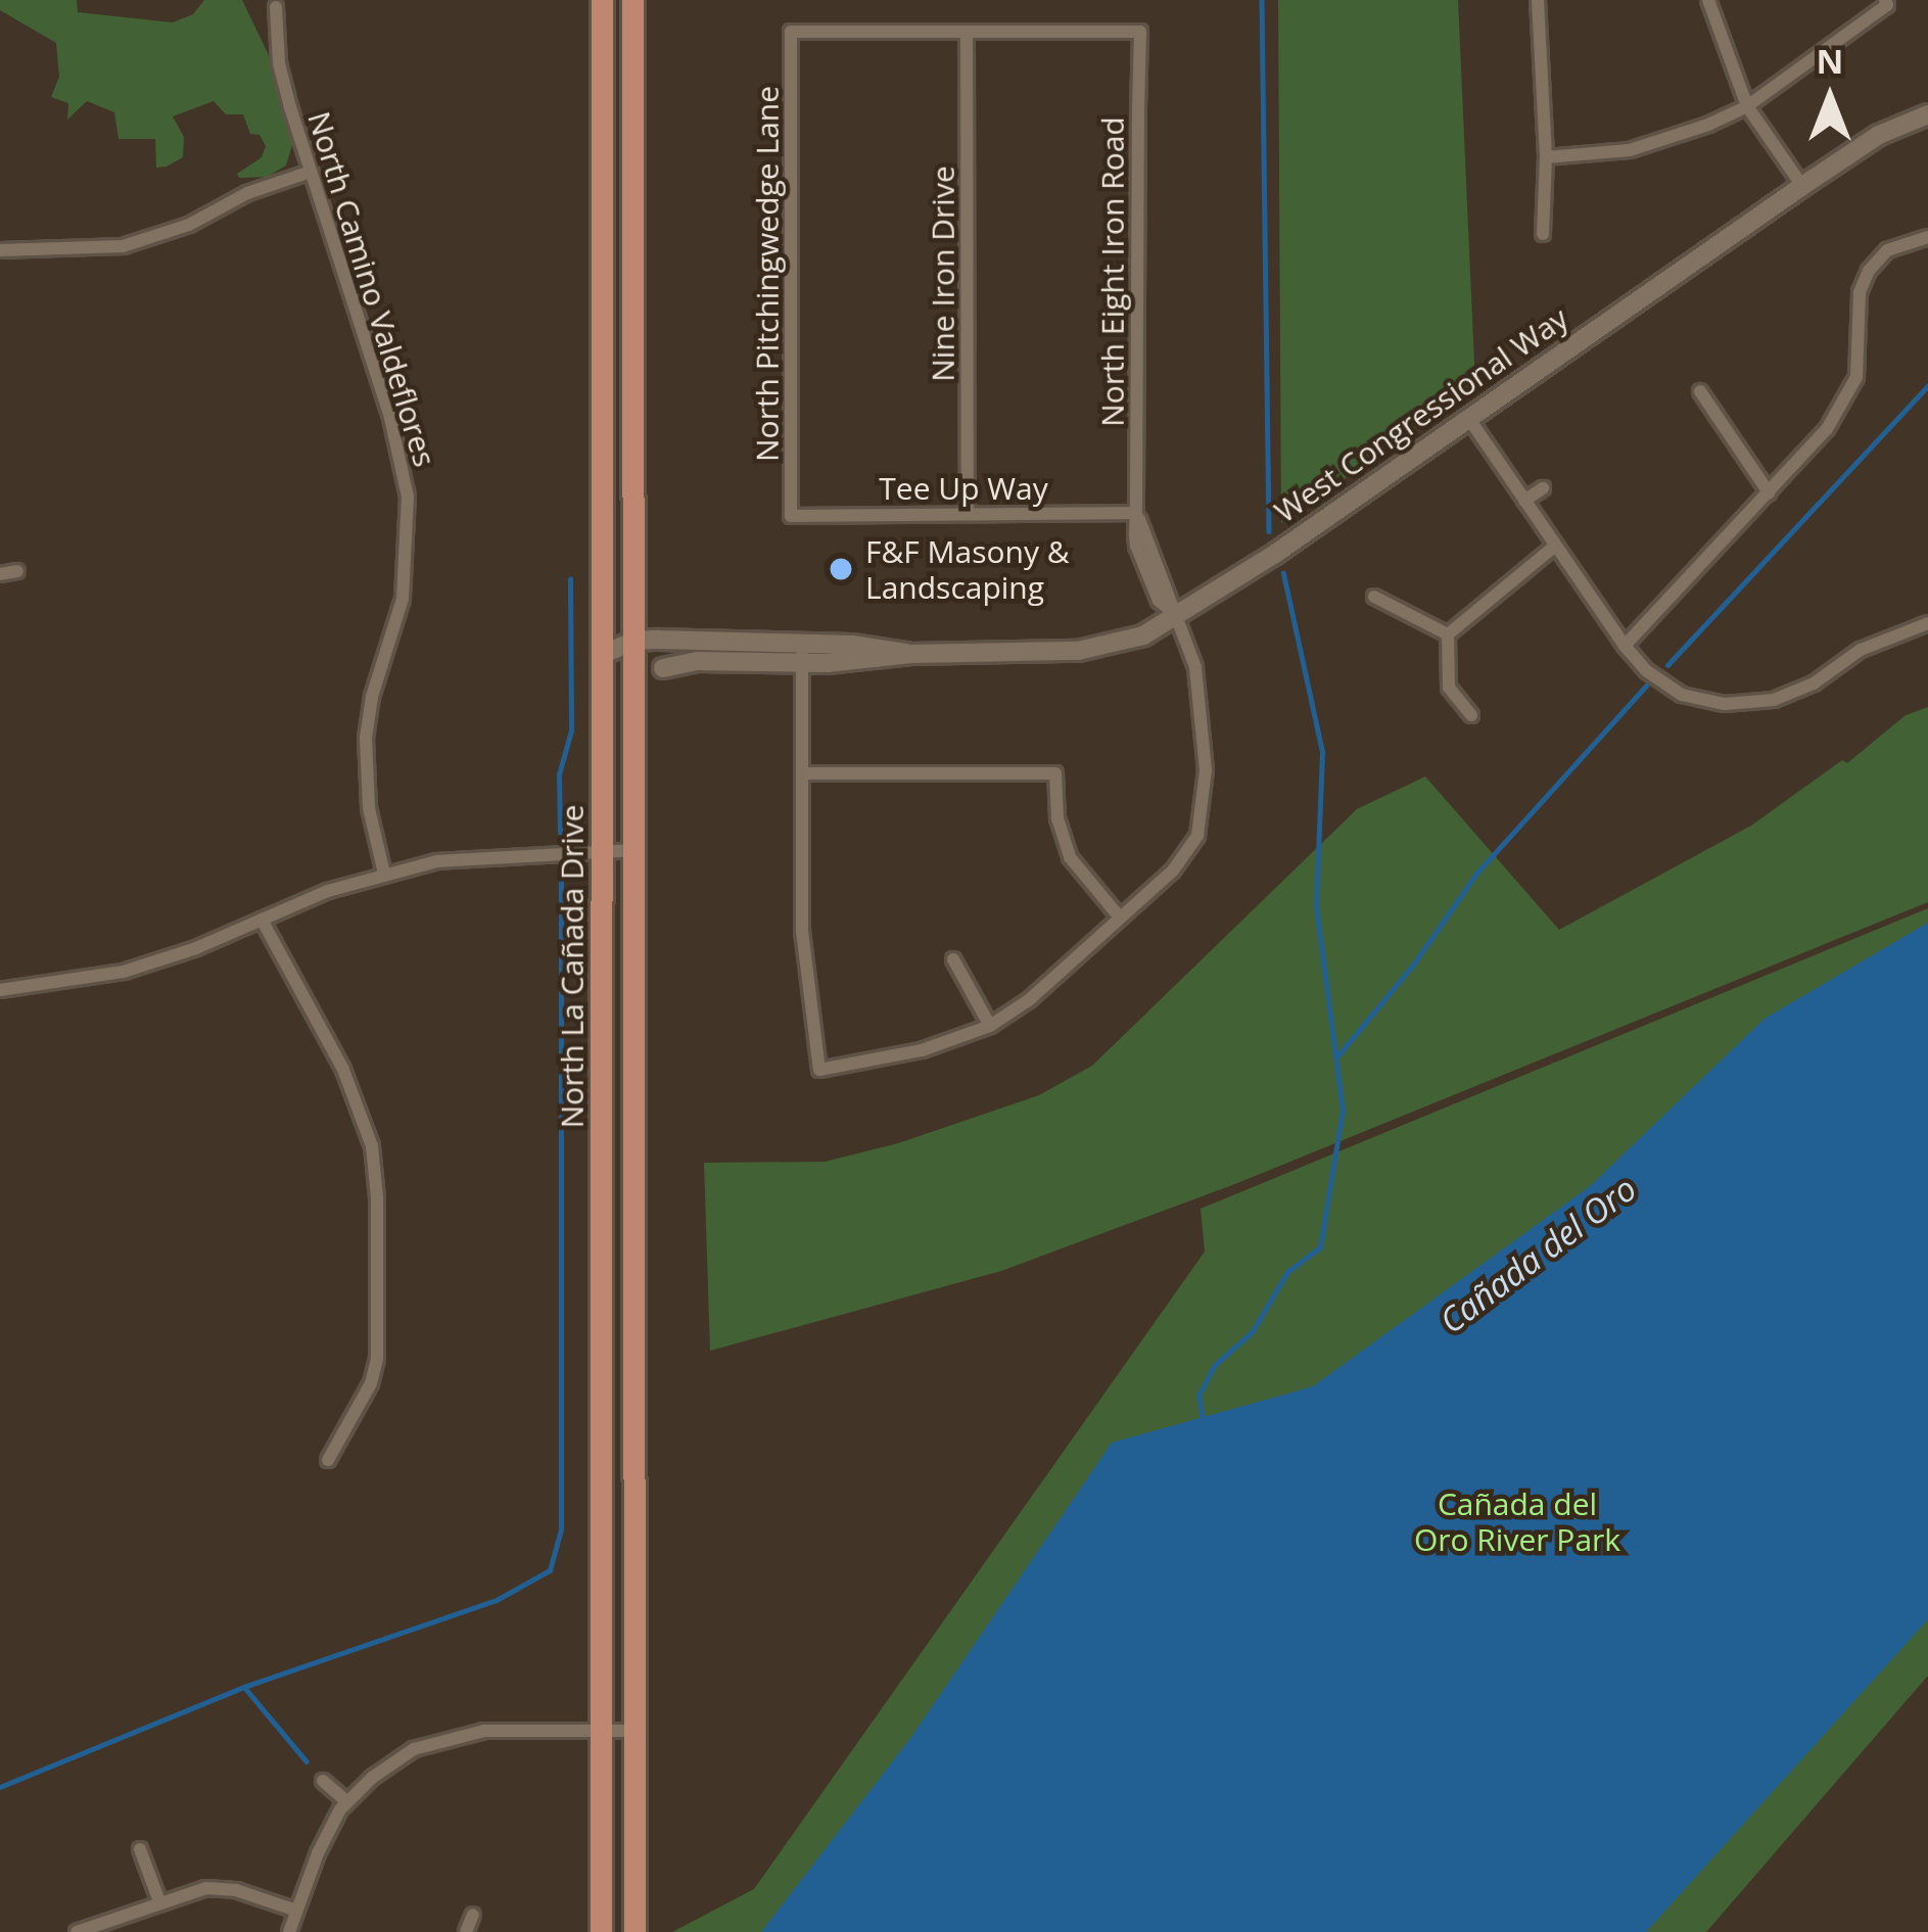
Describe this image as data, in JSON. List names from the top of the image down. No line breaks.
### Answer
{"streets":{"main road":["North La Cañada Drive"],"street":["North Eight Iron Road","North Pitchingwedge Lane","Nine Iron Drive","North Camino Valdeflores","West Congressional Way","Tee Up Way"]},"crossings":[["North Eight Iron Road","North Pitchingwedge Lane"],["North Eight Iron Road","Nine Iron Drive"],["North Eight Iron Road","West Congressional Way"],["North Eight Iron Road","Tee Up Way"],["North Pitchingwedge Lane","Nine Iron Drive"],["North Pitchingwedge Lane","Tee Up Way"],["Nine Iron Drive","Tee Up Way"],["West Congressional Way","North La Cañada Drive"]],"water":["Cañada del Oro"],"parks":["Cañada del Oro River Park"],"places":["F&F Masony & Landscaping"],"north":"top"}
